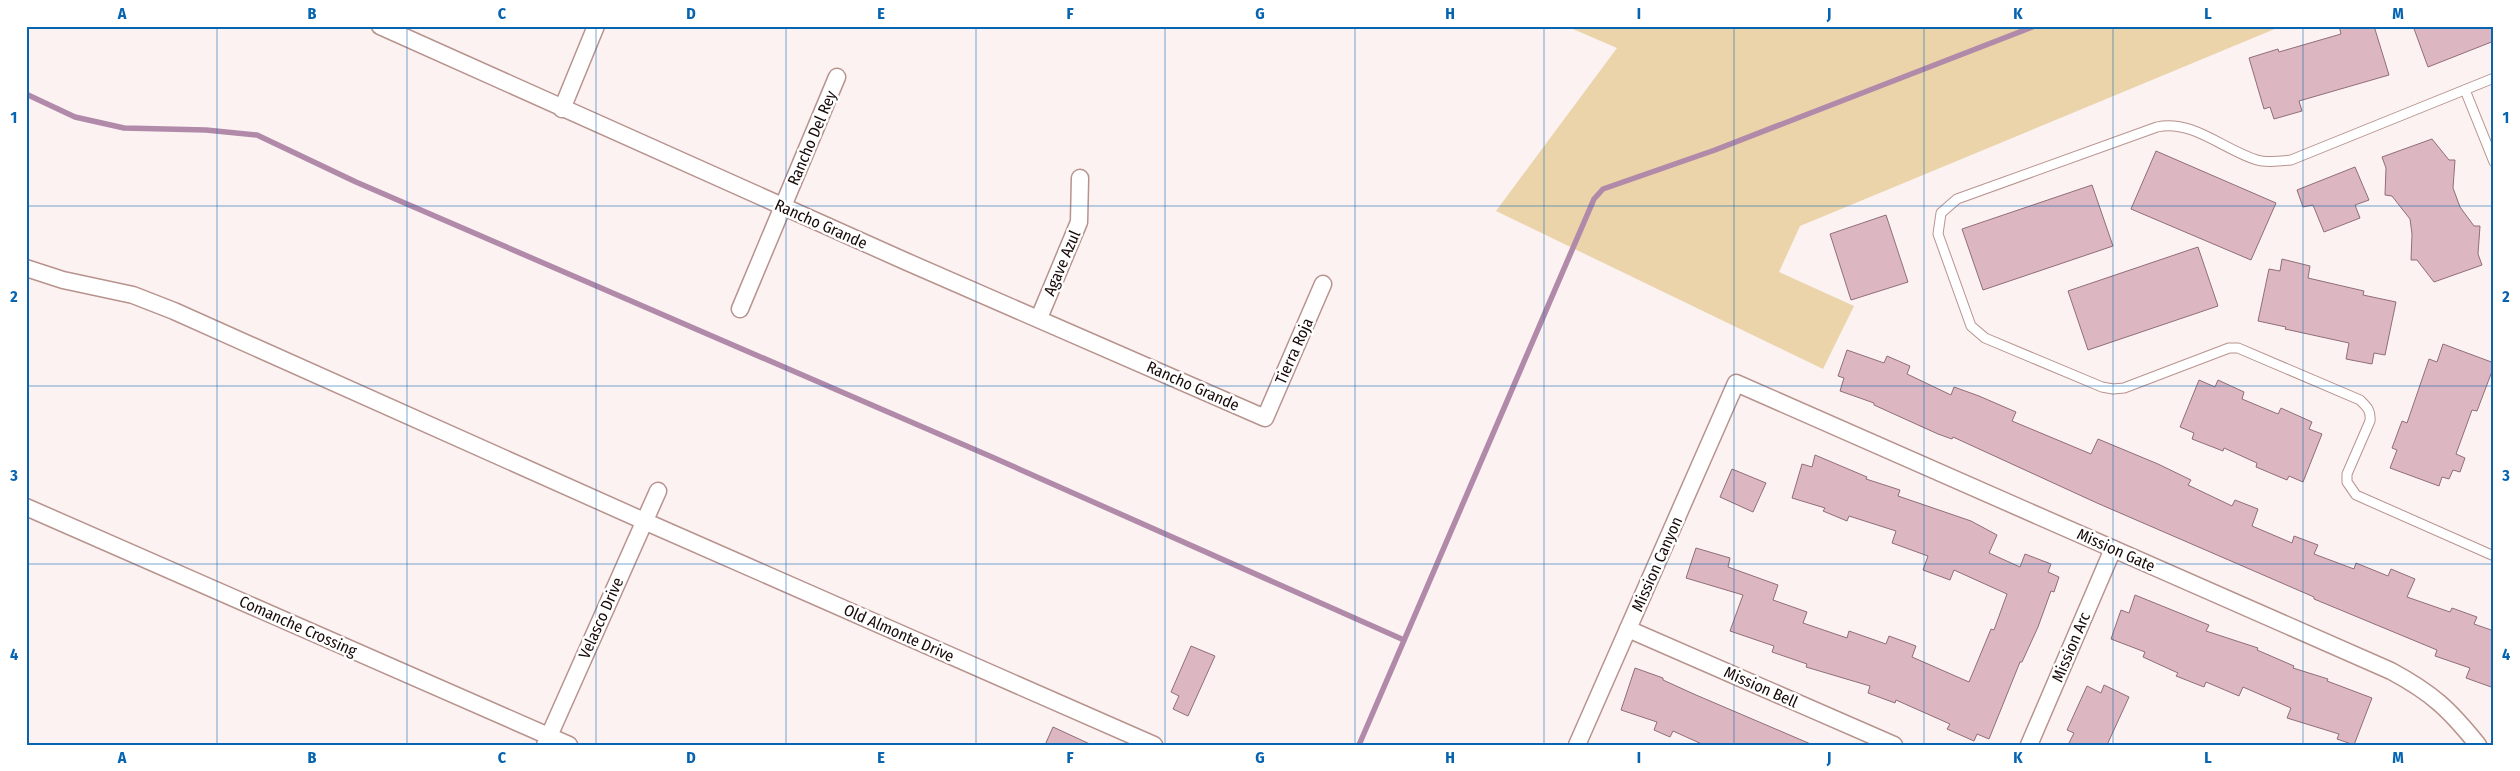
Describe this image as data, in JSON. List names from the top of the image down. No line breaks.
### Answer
{"streets":{"street":["Rancho Del Rey","Rancho Grande","Agave Azul","Tierra Roja","Mission Gate","Mission Canyon","Velasco Drive","Comanche Crossing","Old Almonte Drive","Mission Arc","Mission Bell"]},"crossings":[["Rancho Del Rey","Rancho Grande"],["Rancho Grande","Agave Azul"],["Rancho Grande","Tierra Roja"],["Mission Gate","Mission Canyon"],["Mission Gate","Mission Arc"],["Mission Canyon","Mission Bell"],["Velasco Drive","Comanche Crossing"],["Velasco Drive","Old Almonte Drive"]],"grid":{"columns":["A","B","C","D","E","F","G","H","I","J","K","L","M"],"rows":["1","2","3","4"]}}
